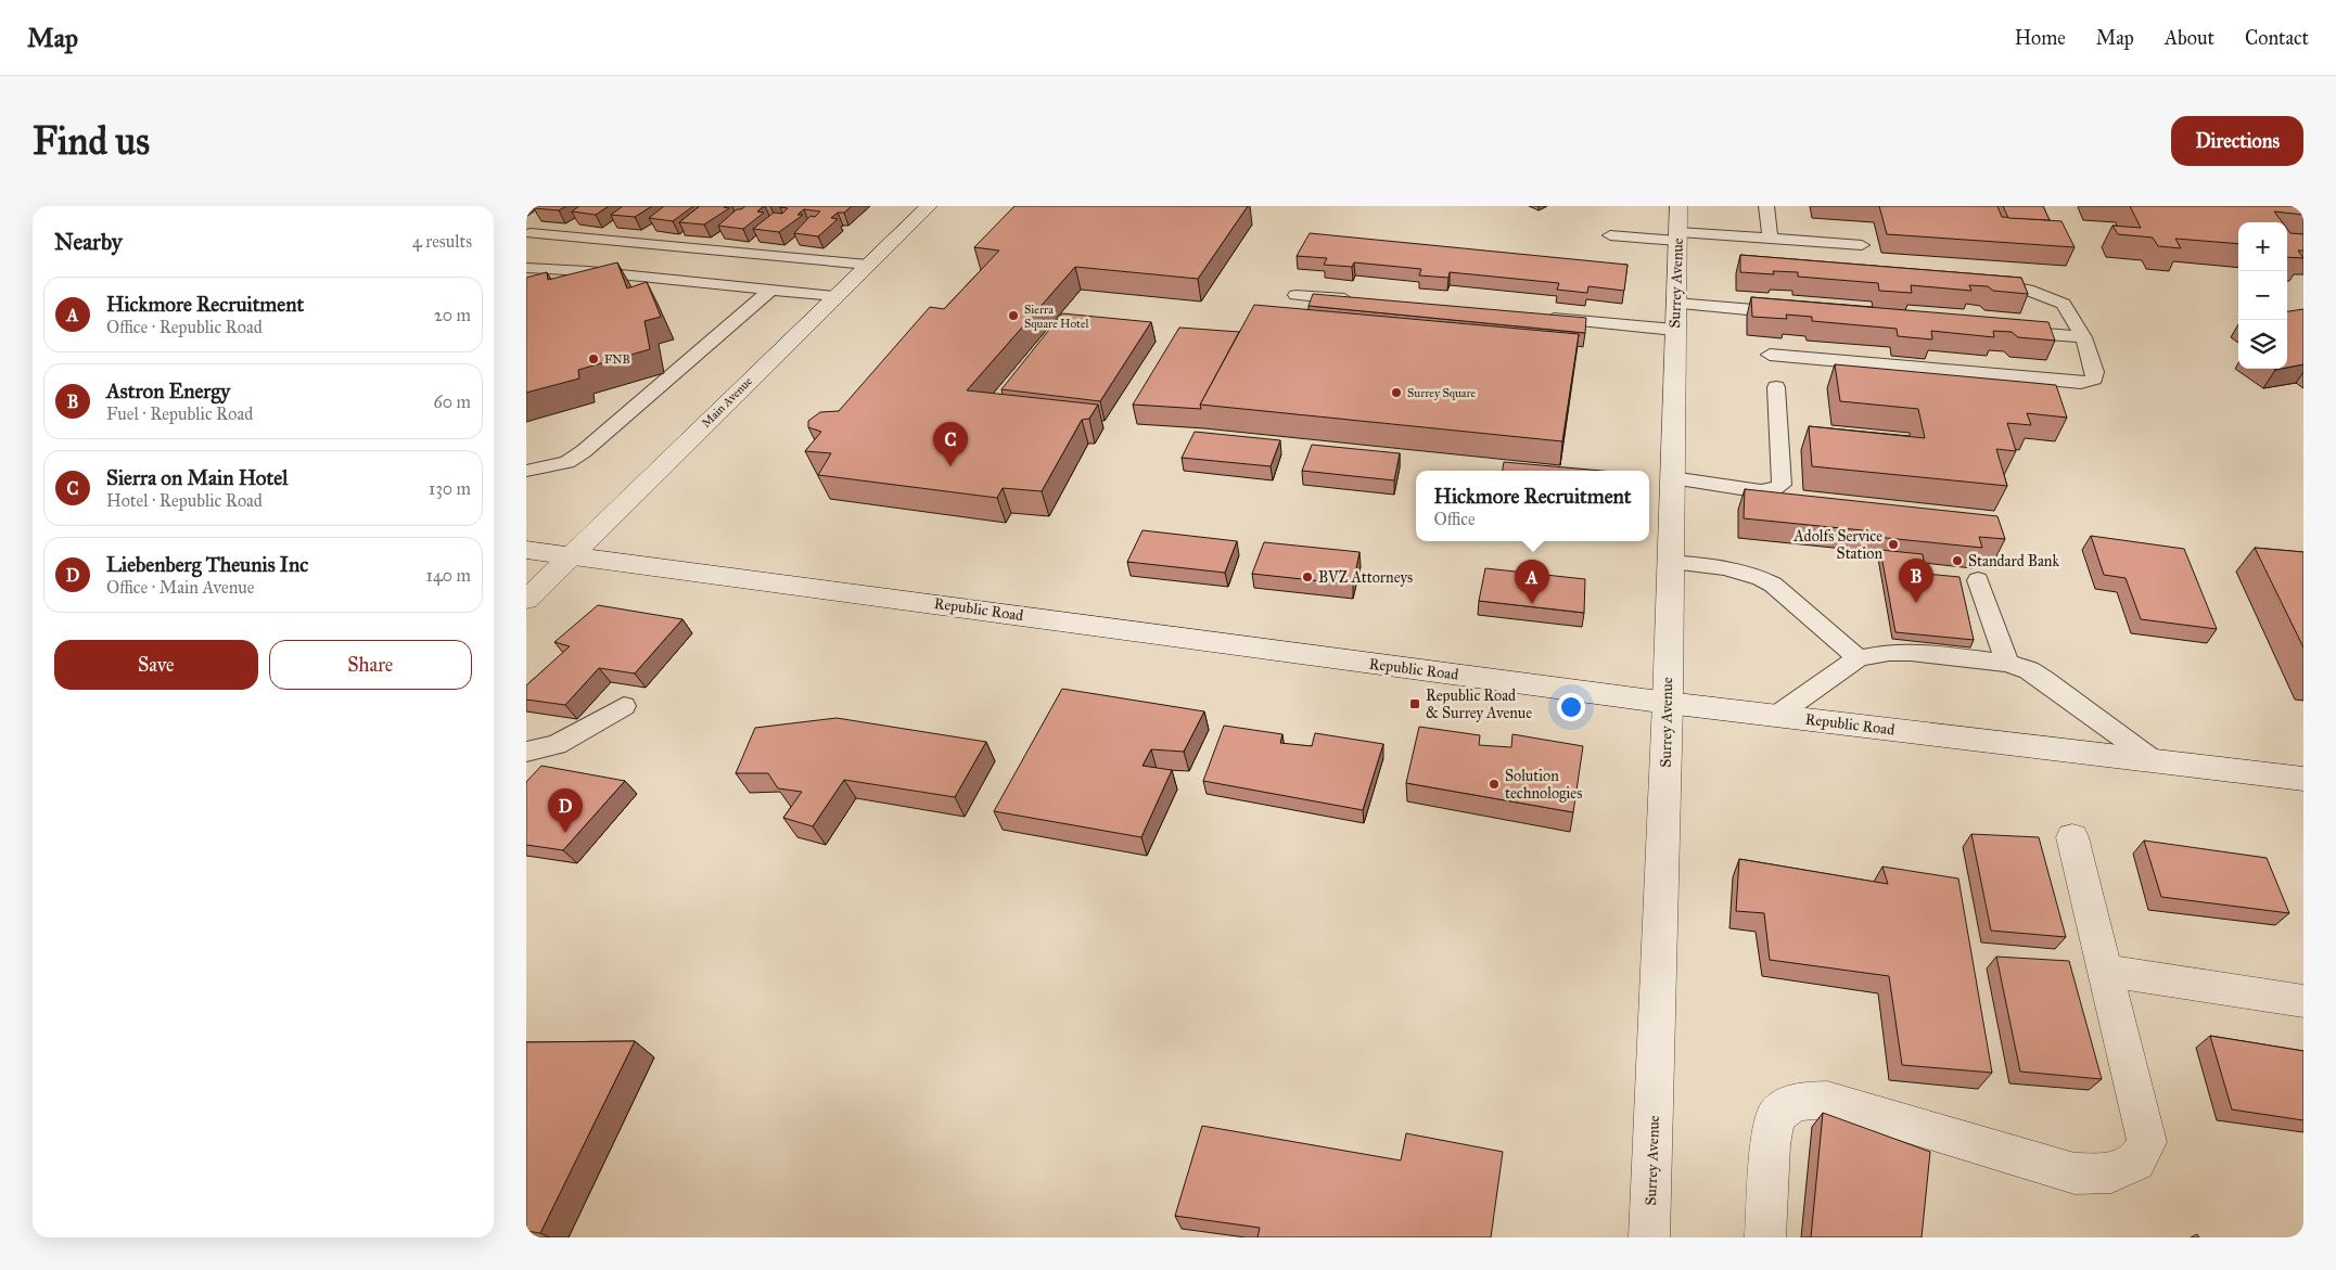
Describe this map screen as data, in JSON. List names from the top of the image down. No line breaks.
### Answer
{"streets":{"street":["Surrey Avenue","Main Avenue","Republic Road"]},"crossings":[["Surrey Avenue","Republic Road"],["Main Avenue","Republic Road"]],"places":{"other":["Sierra Square Hotel","FNB","Surrey Square","Adolfs Service Station","Standard Bank","BVZ Attorneys","Solution technologies"],"transit":["Republic Road & Surrey Avenue"]},"page":{"header":"Map","nav":["Home","Map","About","Contact"],"buttons":["Directions",["Save","Share"]],"title":"Find us","heading":["Nearby","4 results"],"map_buttons":["+","−"],"list":[{"mark":"A","name":"Hickmore Recruitment","note":"Office · Republic Road","value":"20 m"},{"mark":"B","name":"Astron Energy","note":"Fuel · Republic Road","value":"60 m"},{"mark":"C","name":"Sierra on Main Hotel","note":"Hotel · Republic Road","value":"130 m"},{"mark":"D","name":"Liebenberg Theunis Inc","note":"Office · Main Avenue","value":"140 m"}],"pins":["C","B","A","D"],"popup":["Hickmore Recruitment","Office"]}}
